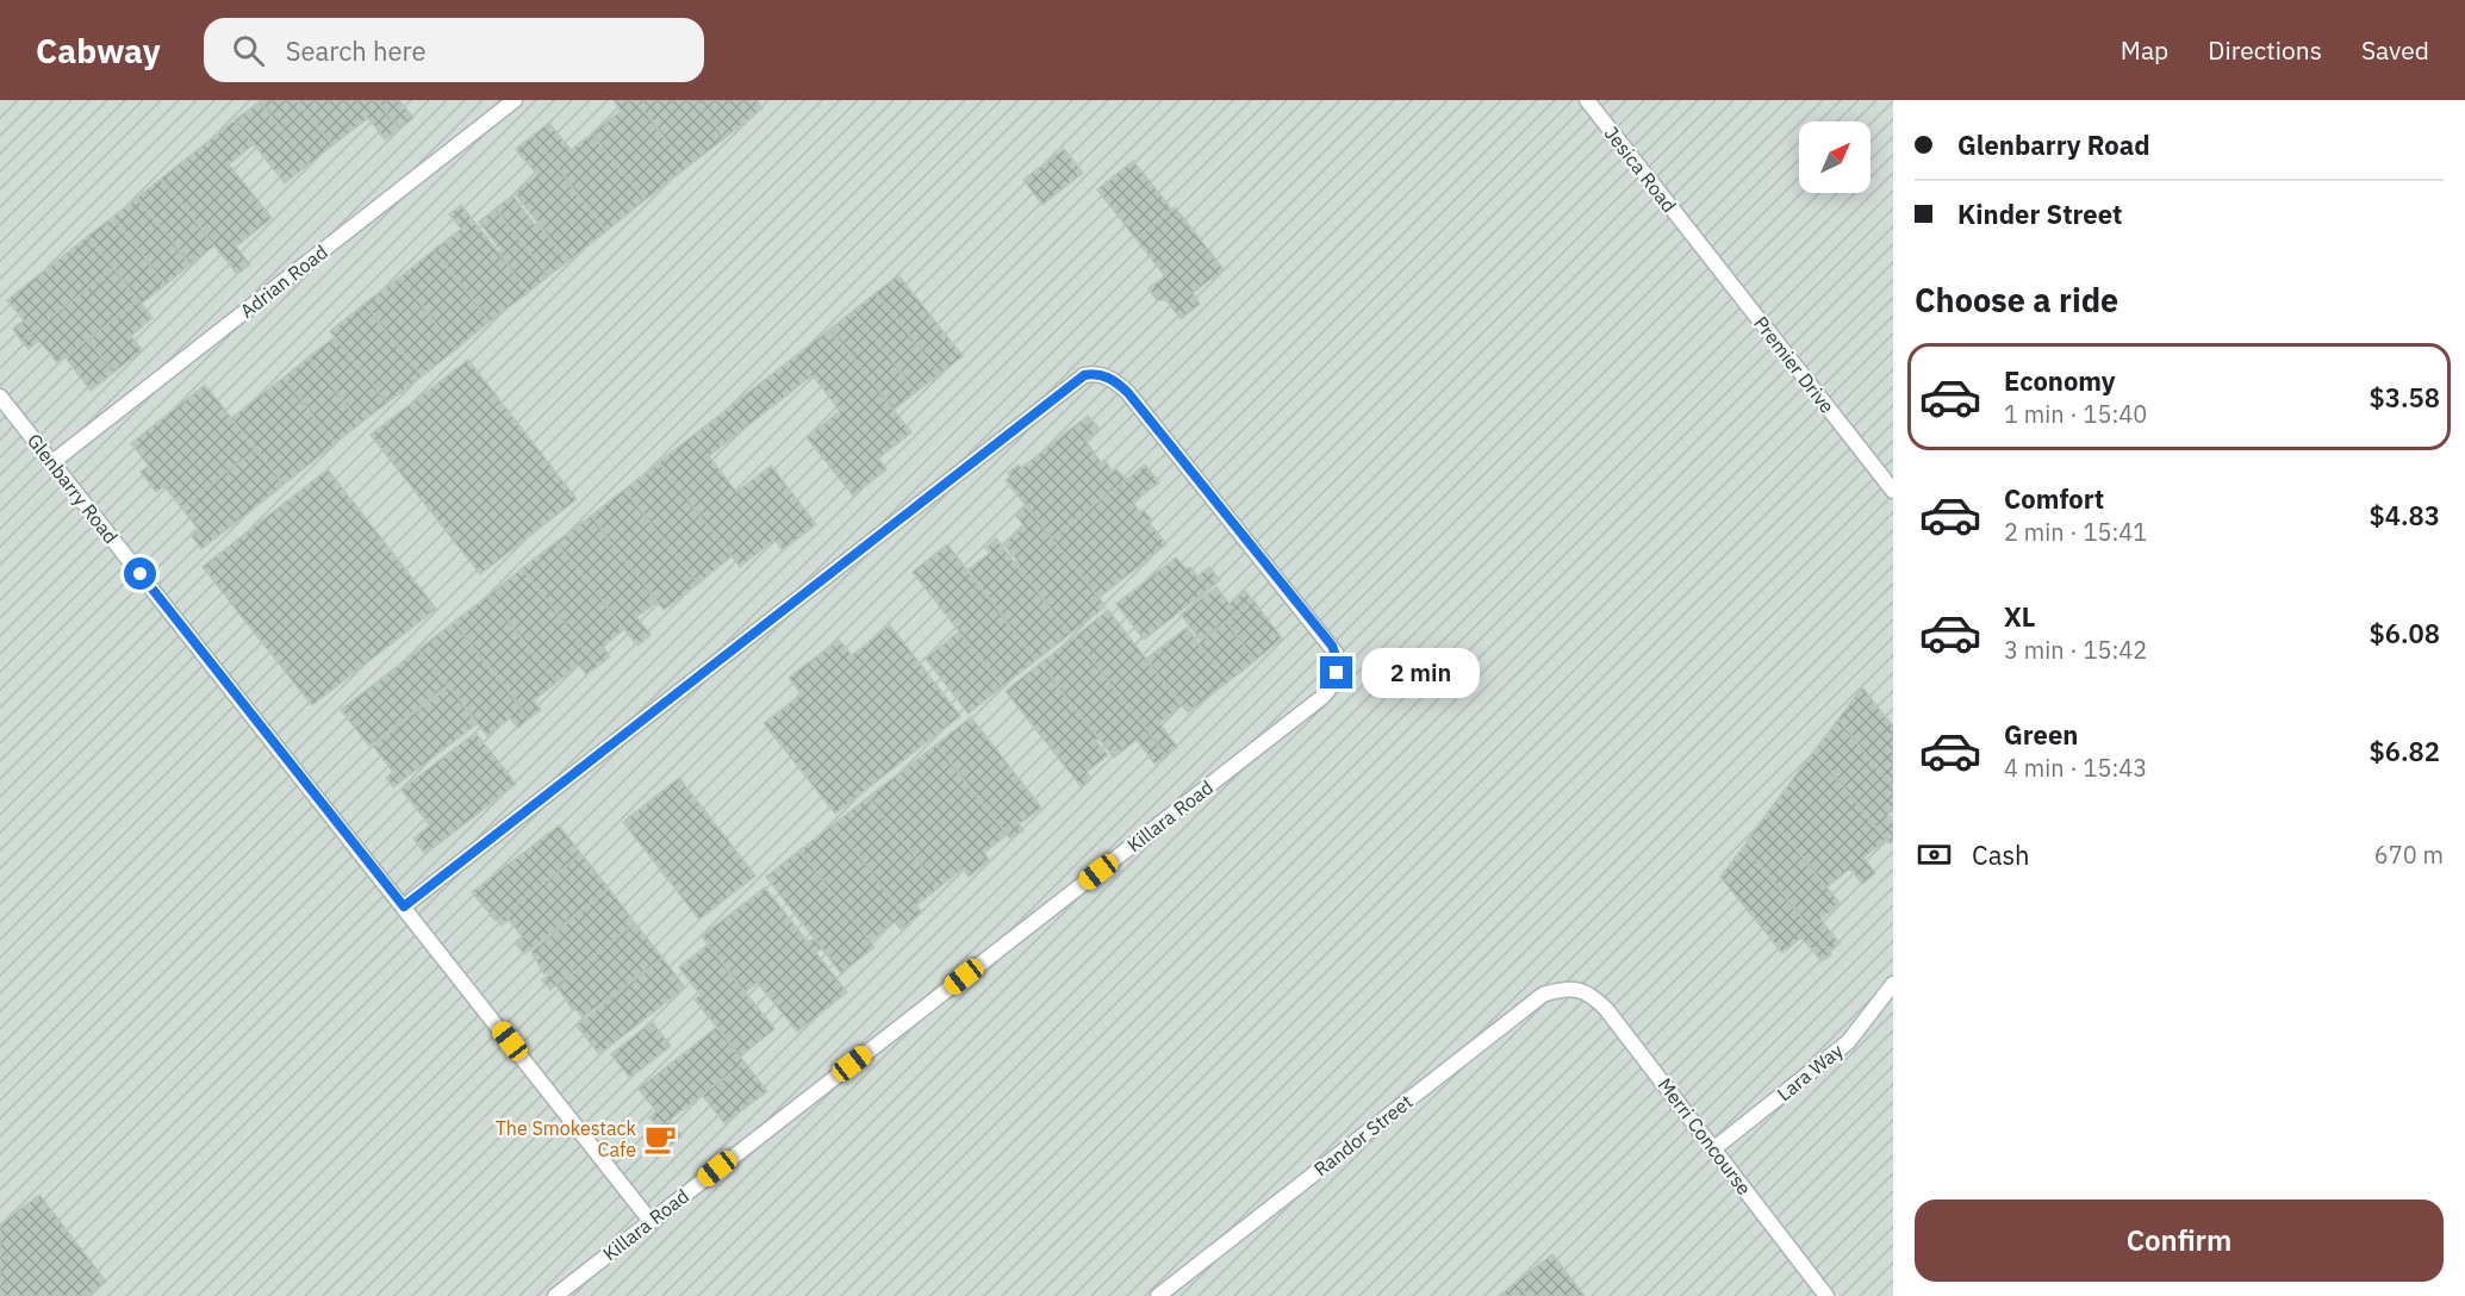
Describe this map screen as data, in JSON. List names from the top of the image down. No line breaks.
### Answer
{"streets":{"street":["Jesica Road","Adrian Road","Premier Drive","Glenbarry Road","Killara Road","Lara Way","Randor Street","Merri Concourse"]},"crossings":[["Jesica Road","Premier Drive"],["Adrian Road","Glenbarry Road"],["Glenbarry Road","Killara Road"],["Lara Way","Merri Concourse"],["Randor Street","Merri Concourse"]],"places":{"cafe":["The Smokestack Cafe"]},"north":"top right","page":{"header":"Cabway","search":"Search here","nav":["Map","Directions","Saved"],"banner":["Glenbarry Road","Kinder Street"],"heading":"Choose a ride","list":[{"name":"Economy","note":"1 min · 15:40","value":"$3.58"},{"name":"Comfort","note":"2 min · 15:41","value":"$4.83"},{"name":"XL","note":"3 min · 15:42","value":"$6.08"},{"name":"Green","note":"4 min · 15:43","value":"$6.82"}],"bubble":"2 min","pay":["Cash","670 m"],"buttons":"Confirm"}}
